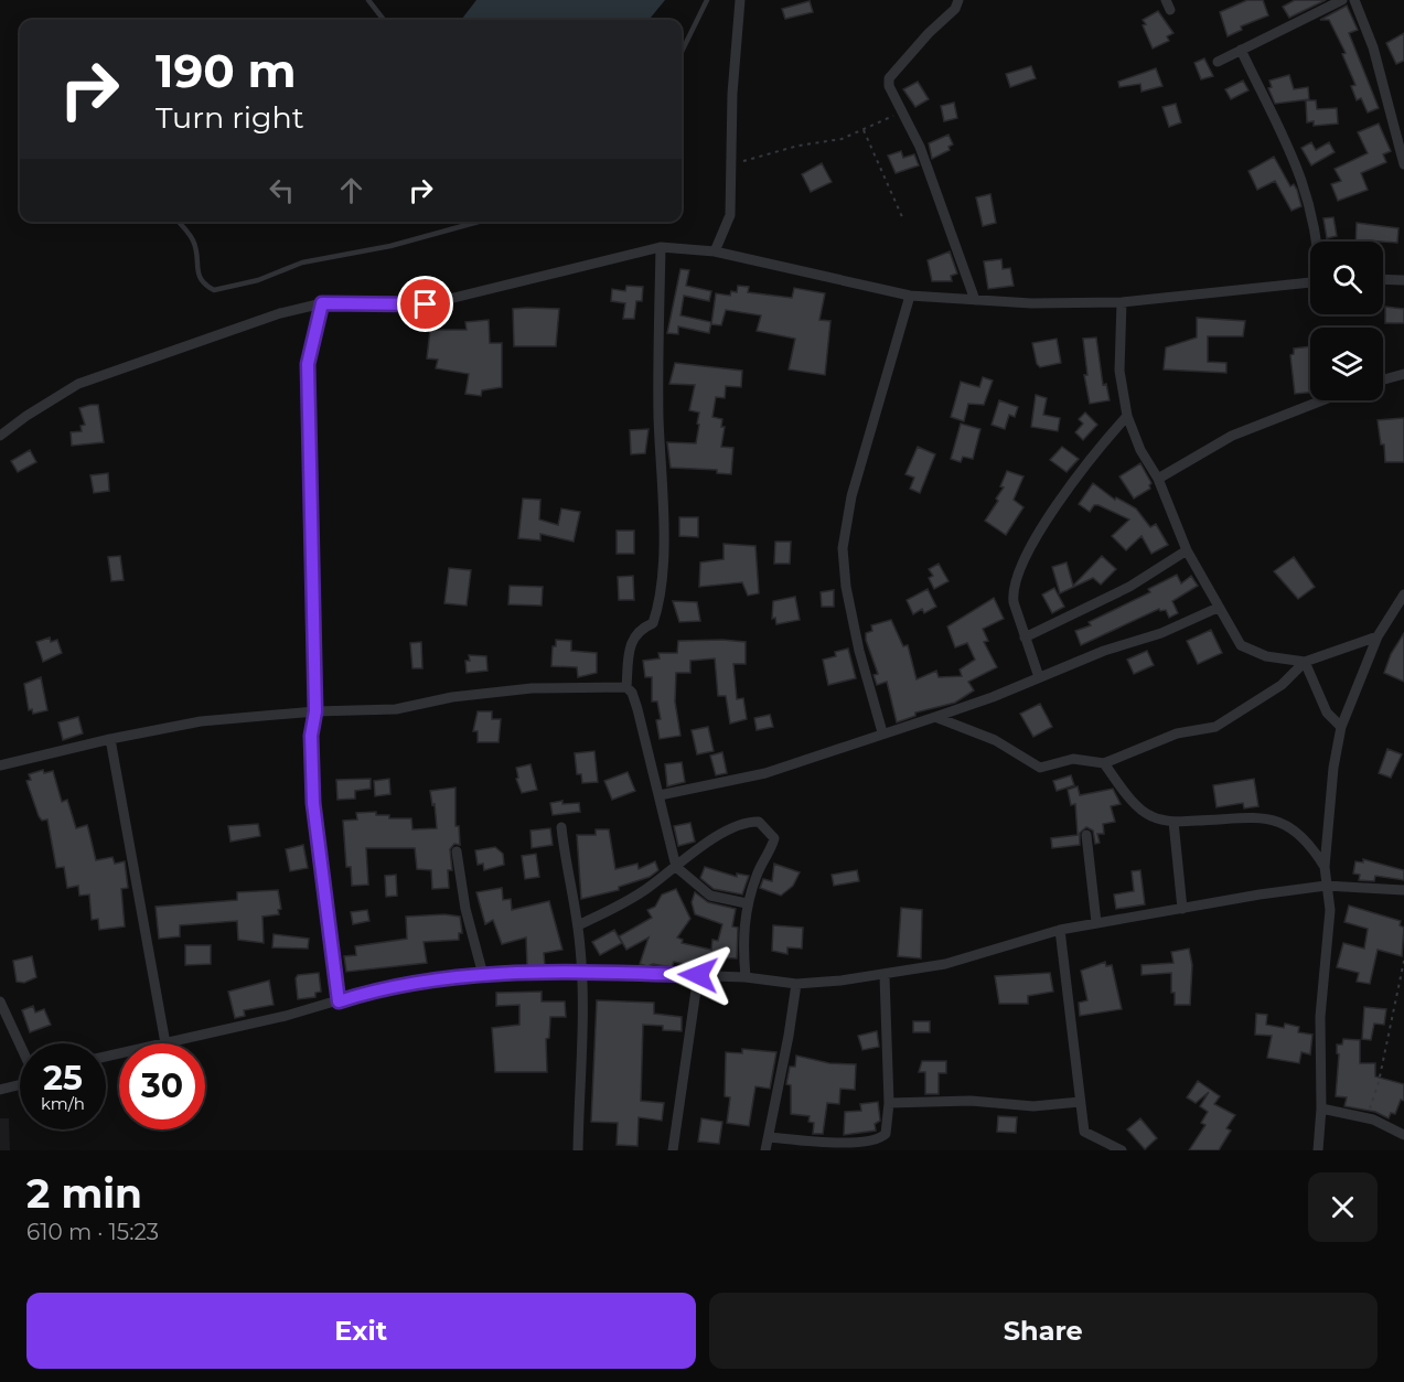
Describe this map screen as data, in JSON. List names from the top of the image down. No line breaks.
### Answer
{"page":{"turn":["190 m","Turn right"],"speed":"25 km/h","limit":"30","heading":["2 min","610 m · 15:23"],"buttons":["Exit","Share"]}}
